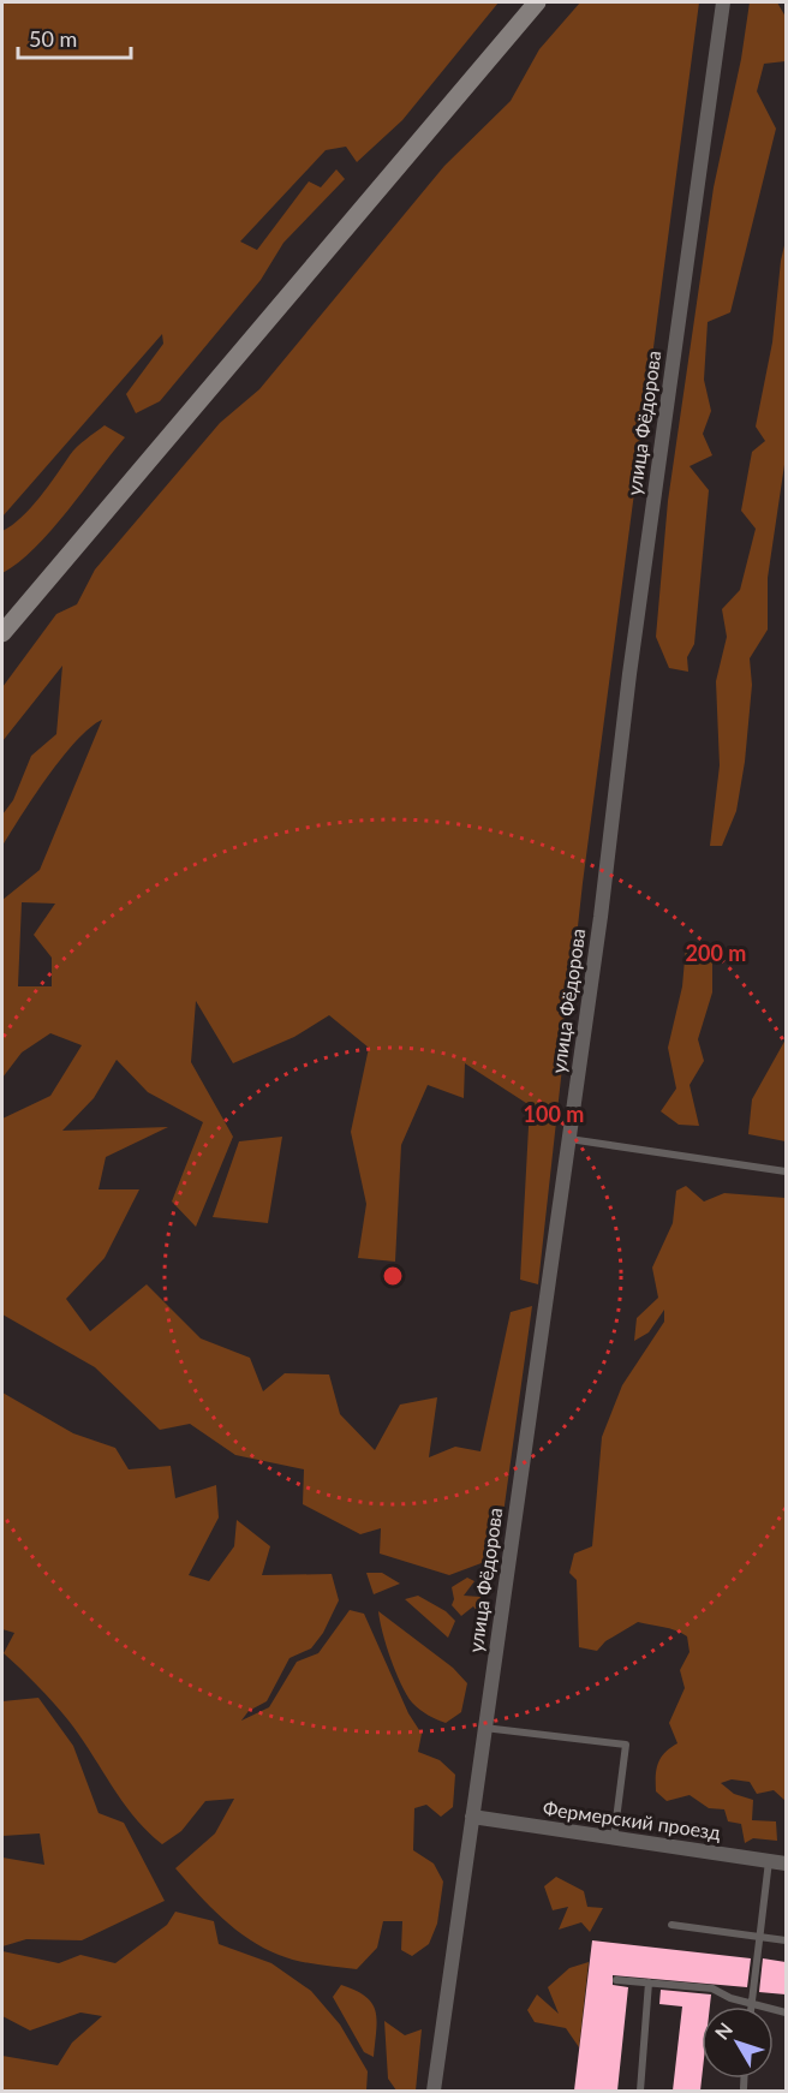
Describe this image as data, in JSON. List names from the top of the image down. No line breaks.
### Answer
{"streets":{"street":["улица Фёдорова","Фермерский проезд"]},"crossings":[["улица Фёдорова","Фермерский проезд"]],"scale_bar":"50 m","north":"top left","rings":["200 m","100 m"]}
